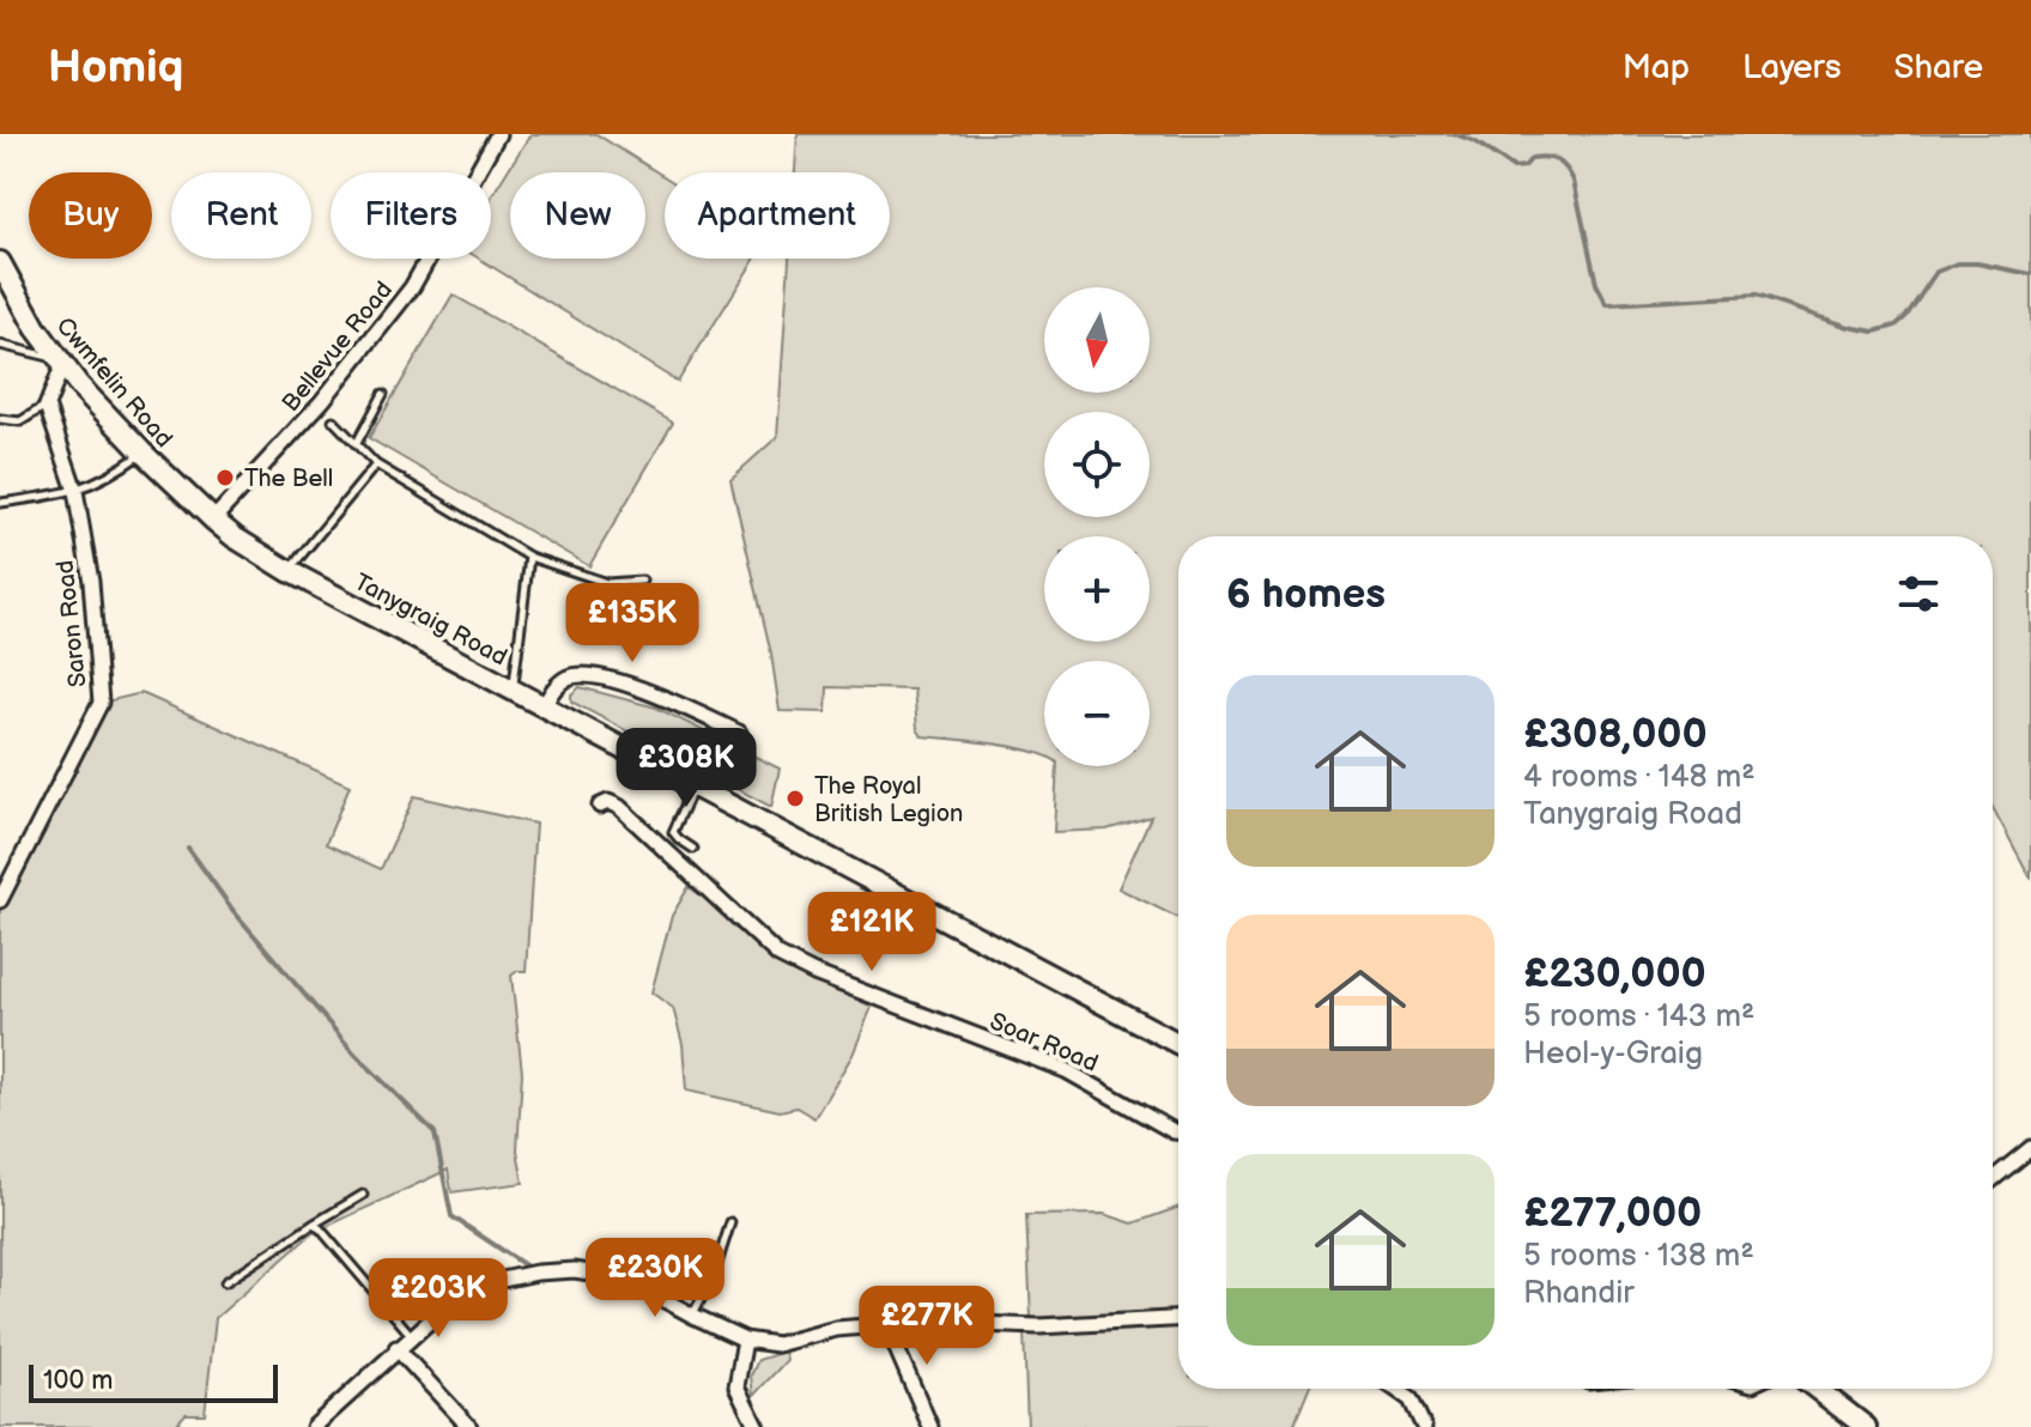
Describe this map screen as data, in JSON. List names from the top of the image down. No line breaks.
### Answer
{"streets":{"main road":["Cwmfelin Road","Tanygraig Road"],"street":["Bellevue Road","Saron Road","Soar Road"]},"crossings":[["Bellevue Road","Cwmfelin Road"],["Bellevue Road","Tanygraig Road"],["Cwmfelin Road","Tanygraig Road"]],"places":["The Bell","The Royal British Legion"],"scale_bar":"100 m","north":"bottom","page":{"header":"Homiq","nav":["Map","Layers","Share"],"chip":["Buy","Rent","Filters","New","Apartment"],"map_buttons":["+","−"],"heading":"6 homes","price":["£135K","£308K","£121K","£230K","£203K","£277K"],"list":[{"name":"£308,000","note":"4 rooms · 148 m² · Tanygraig Road"},{"name":"£230,000","note":"5 rooms · 143 m² · Heol-y-Graig"},{"name":"£277,000","note":"5 rooms · 138 m² · Rhandir"}],"scale":"100 m"}}
